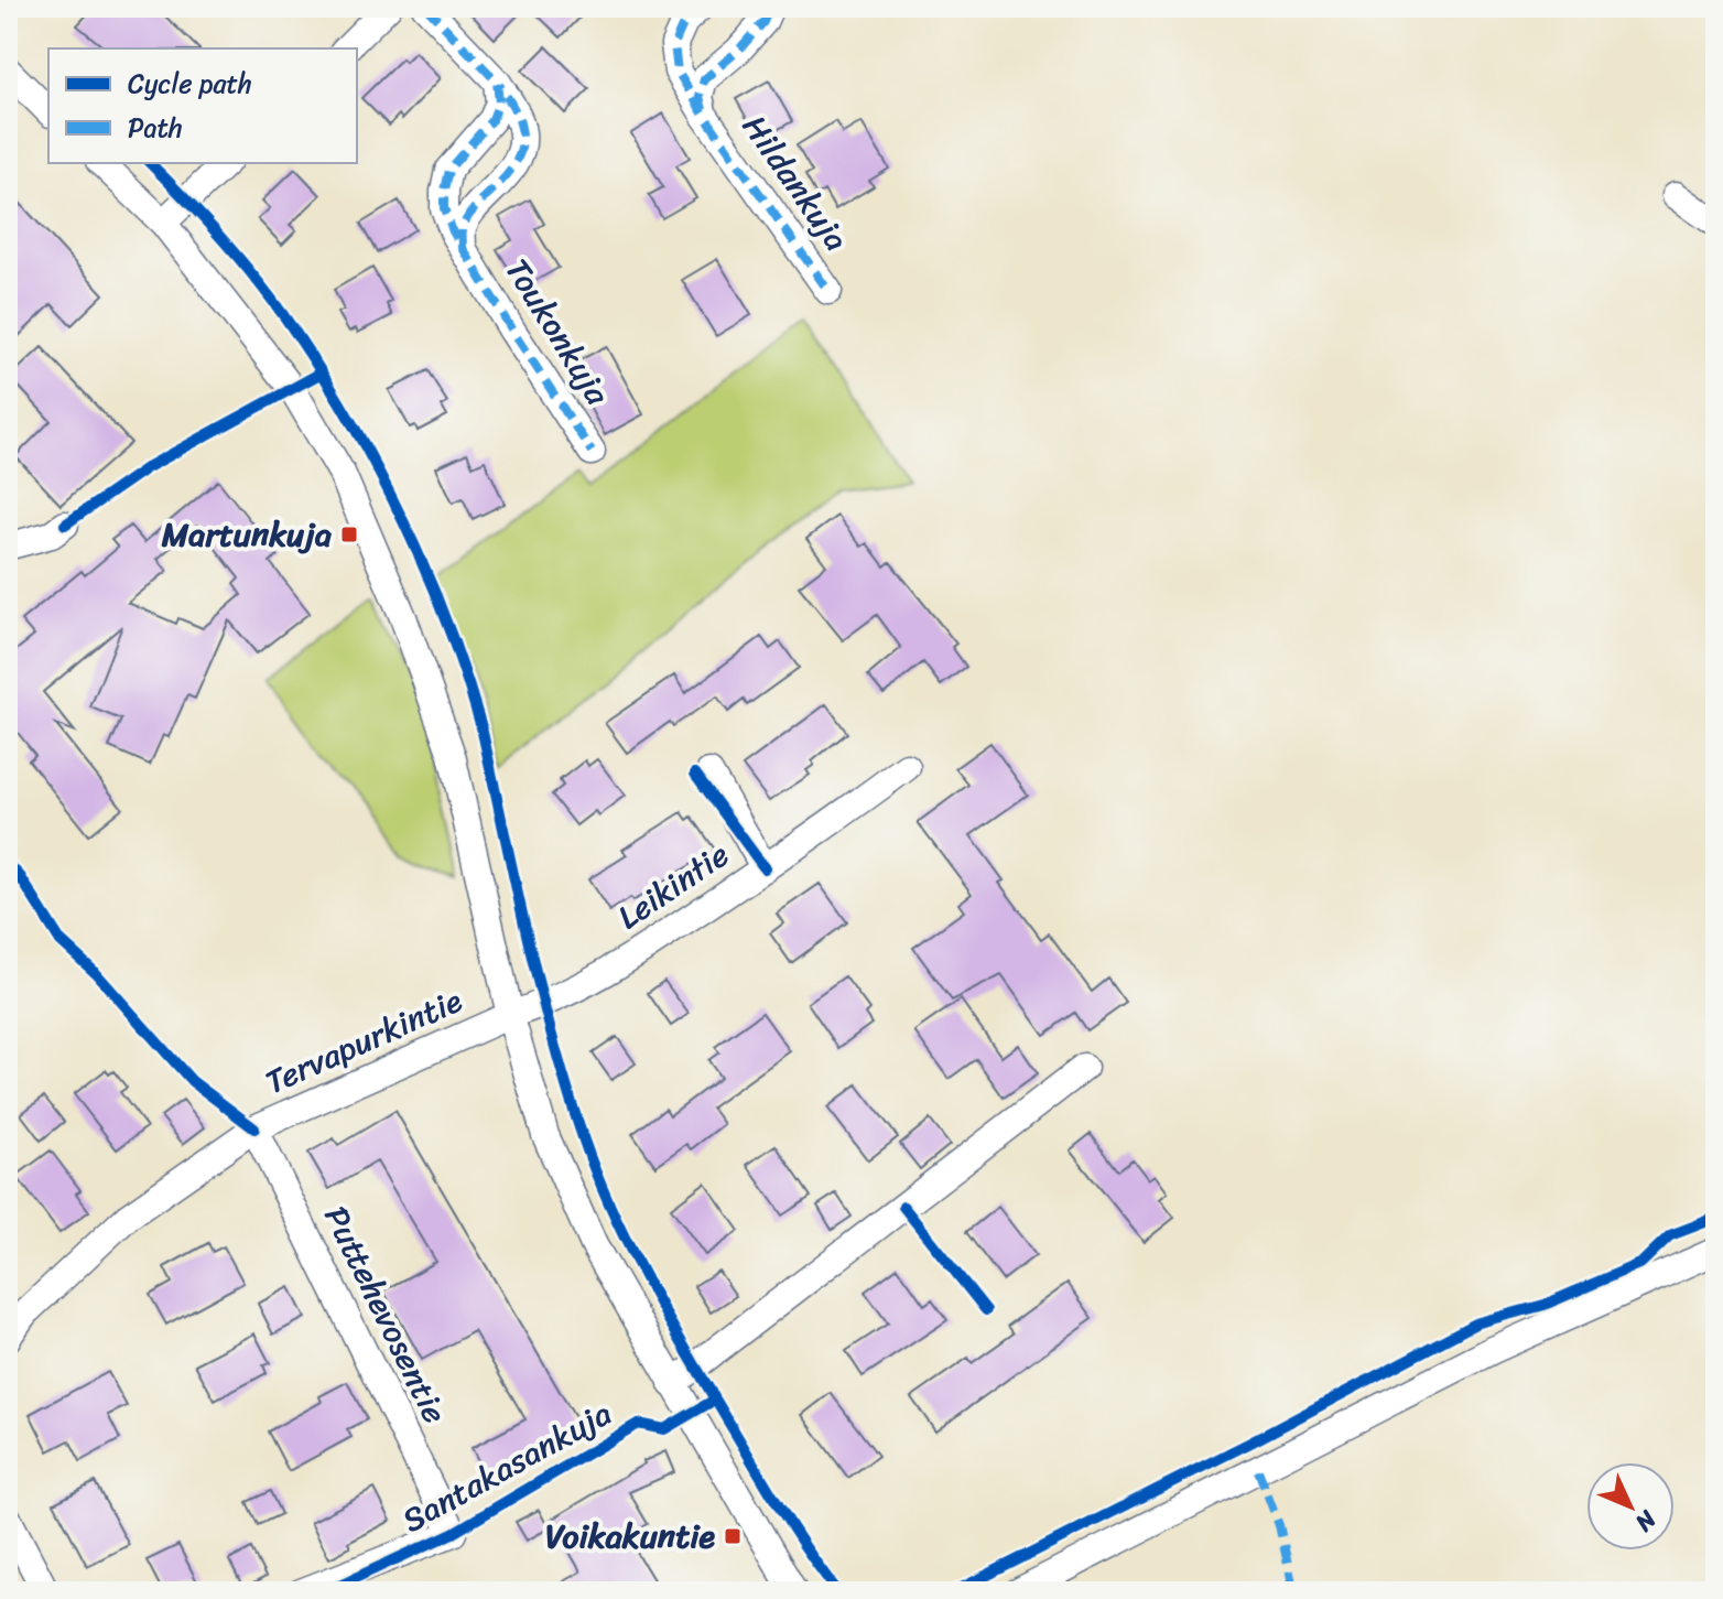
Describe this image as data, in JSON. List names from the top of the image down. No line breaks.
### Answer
{"streets":{"street":["Hildankuja","Toukonkuja","Leikintie","Tervapurkintie","Puttehevosentie"],"cycle path":["Santakasankuja"]},"crossings":[["Leikintie","Tervapurkintie"],["Tervapurkintie","Puttehevosentie"]],"places":{"transit":["Martunkuja","Voikakuntie"]},"legend":["Cycle path","Path"],"north":"bottom right"}
